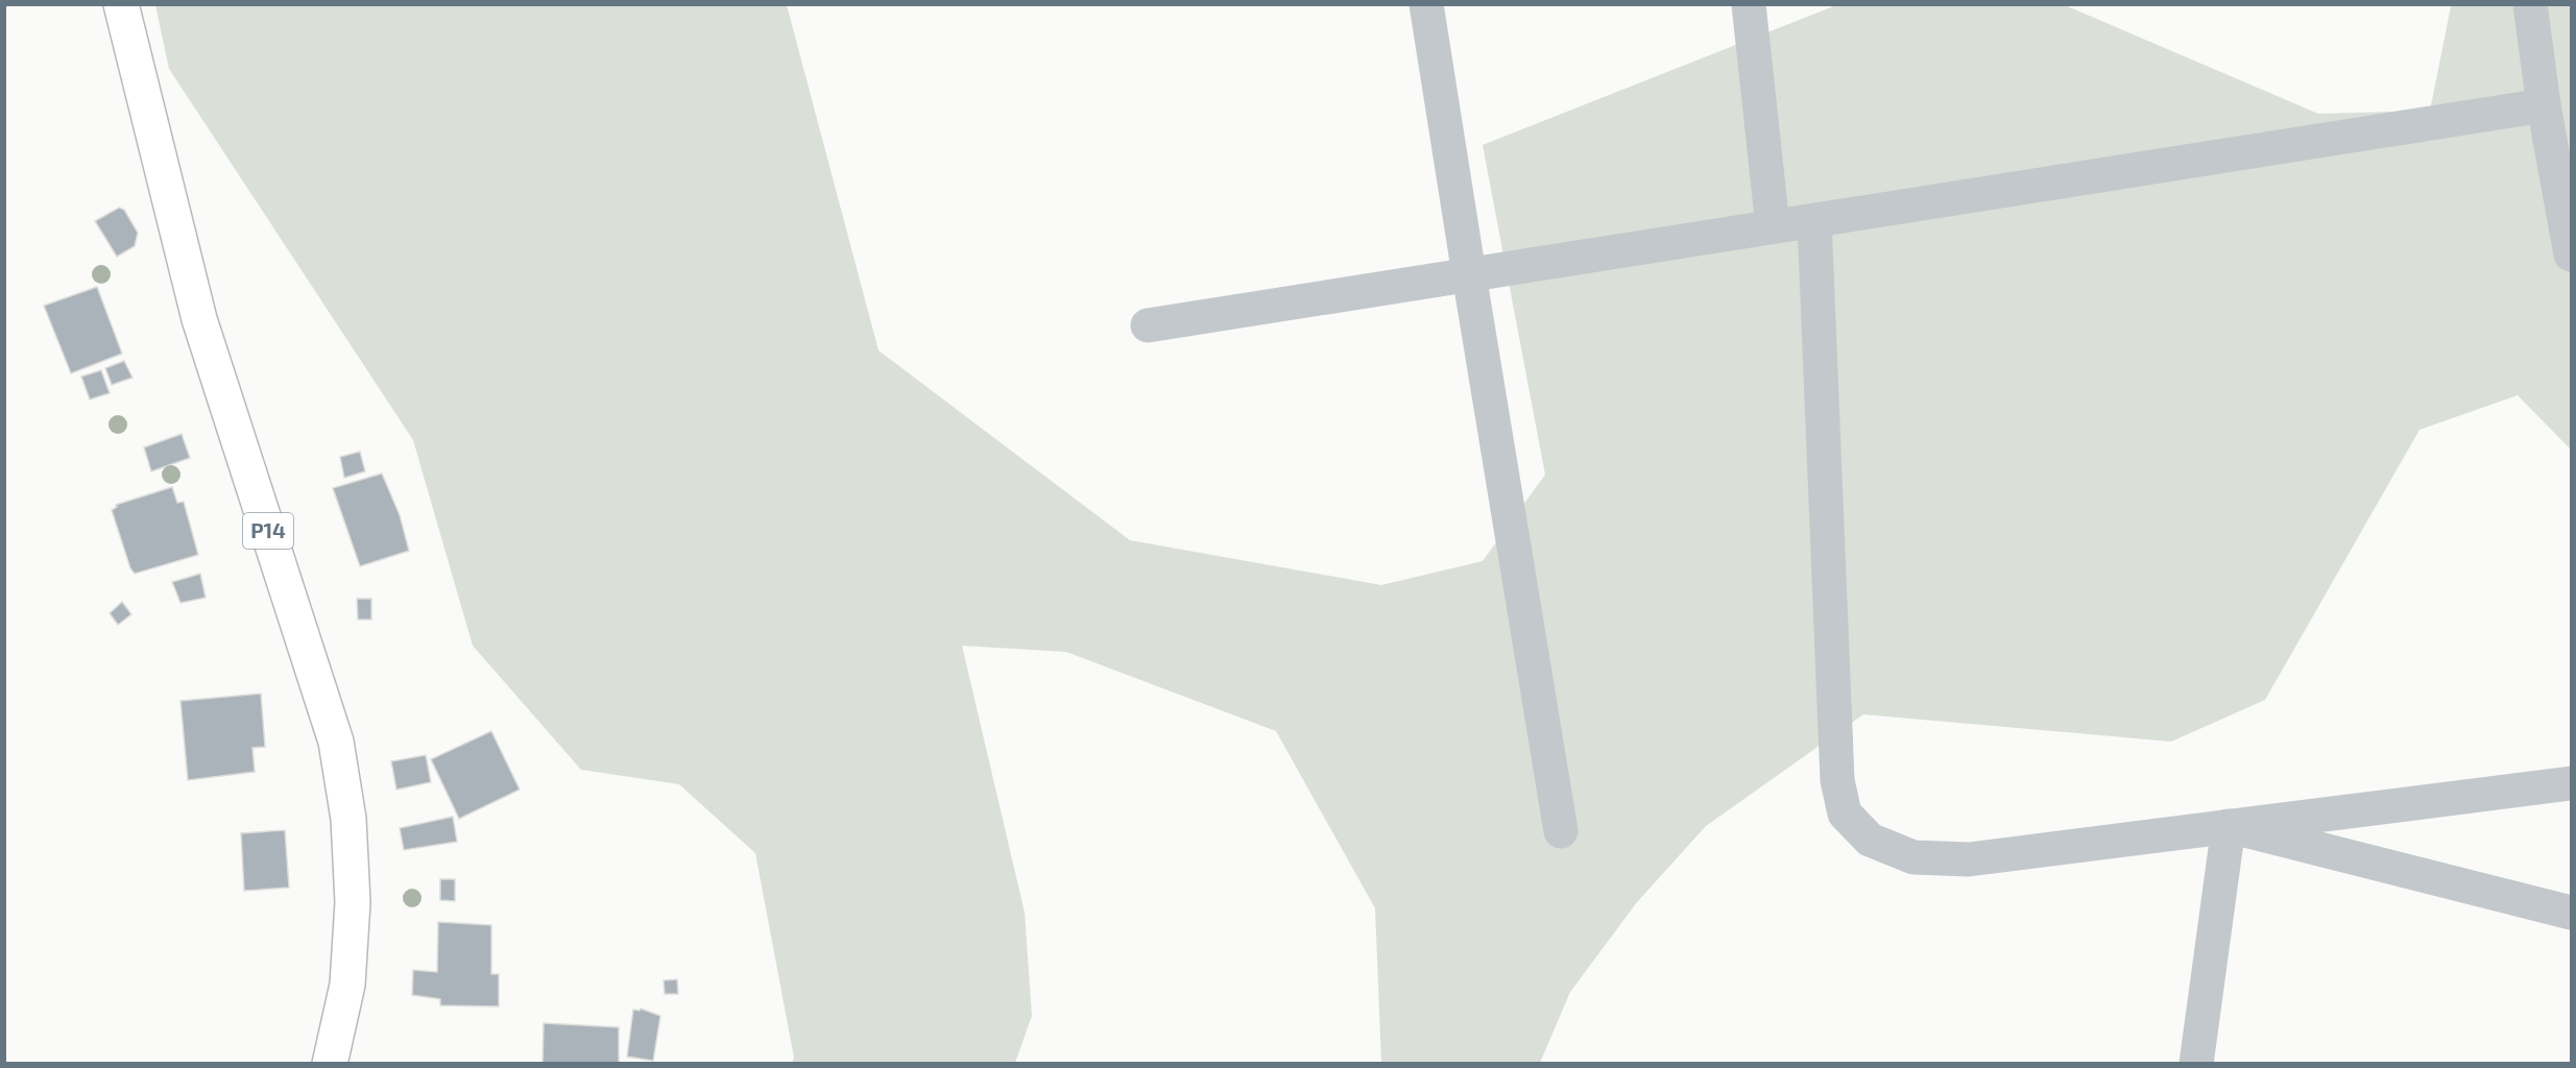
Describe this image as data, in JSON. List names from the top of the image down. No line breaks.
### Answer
{"streets":{"main road":["P14"]}}
